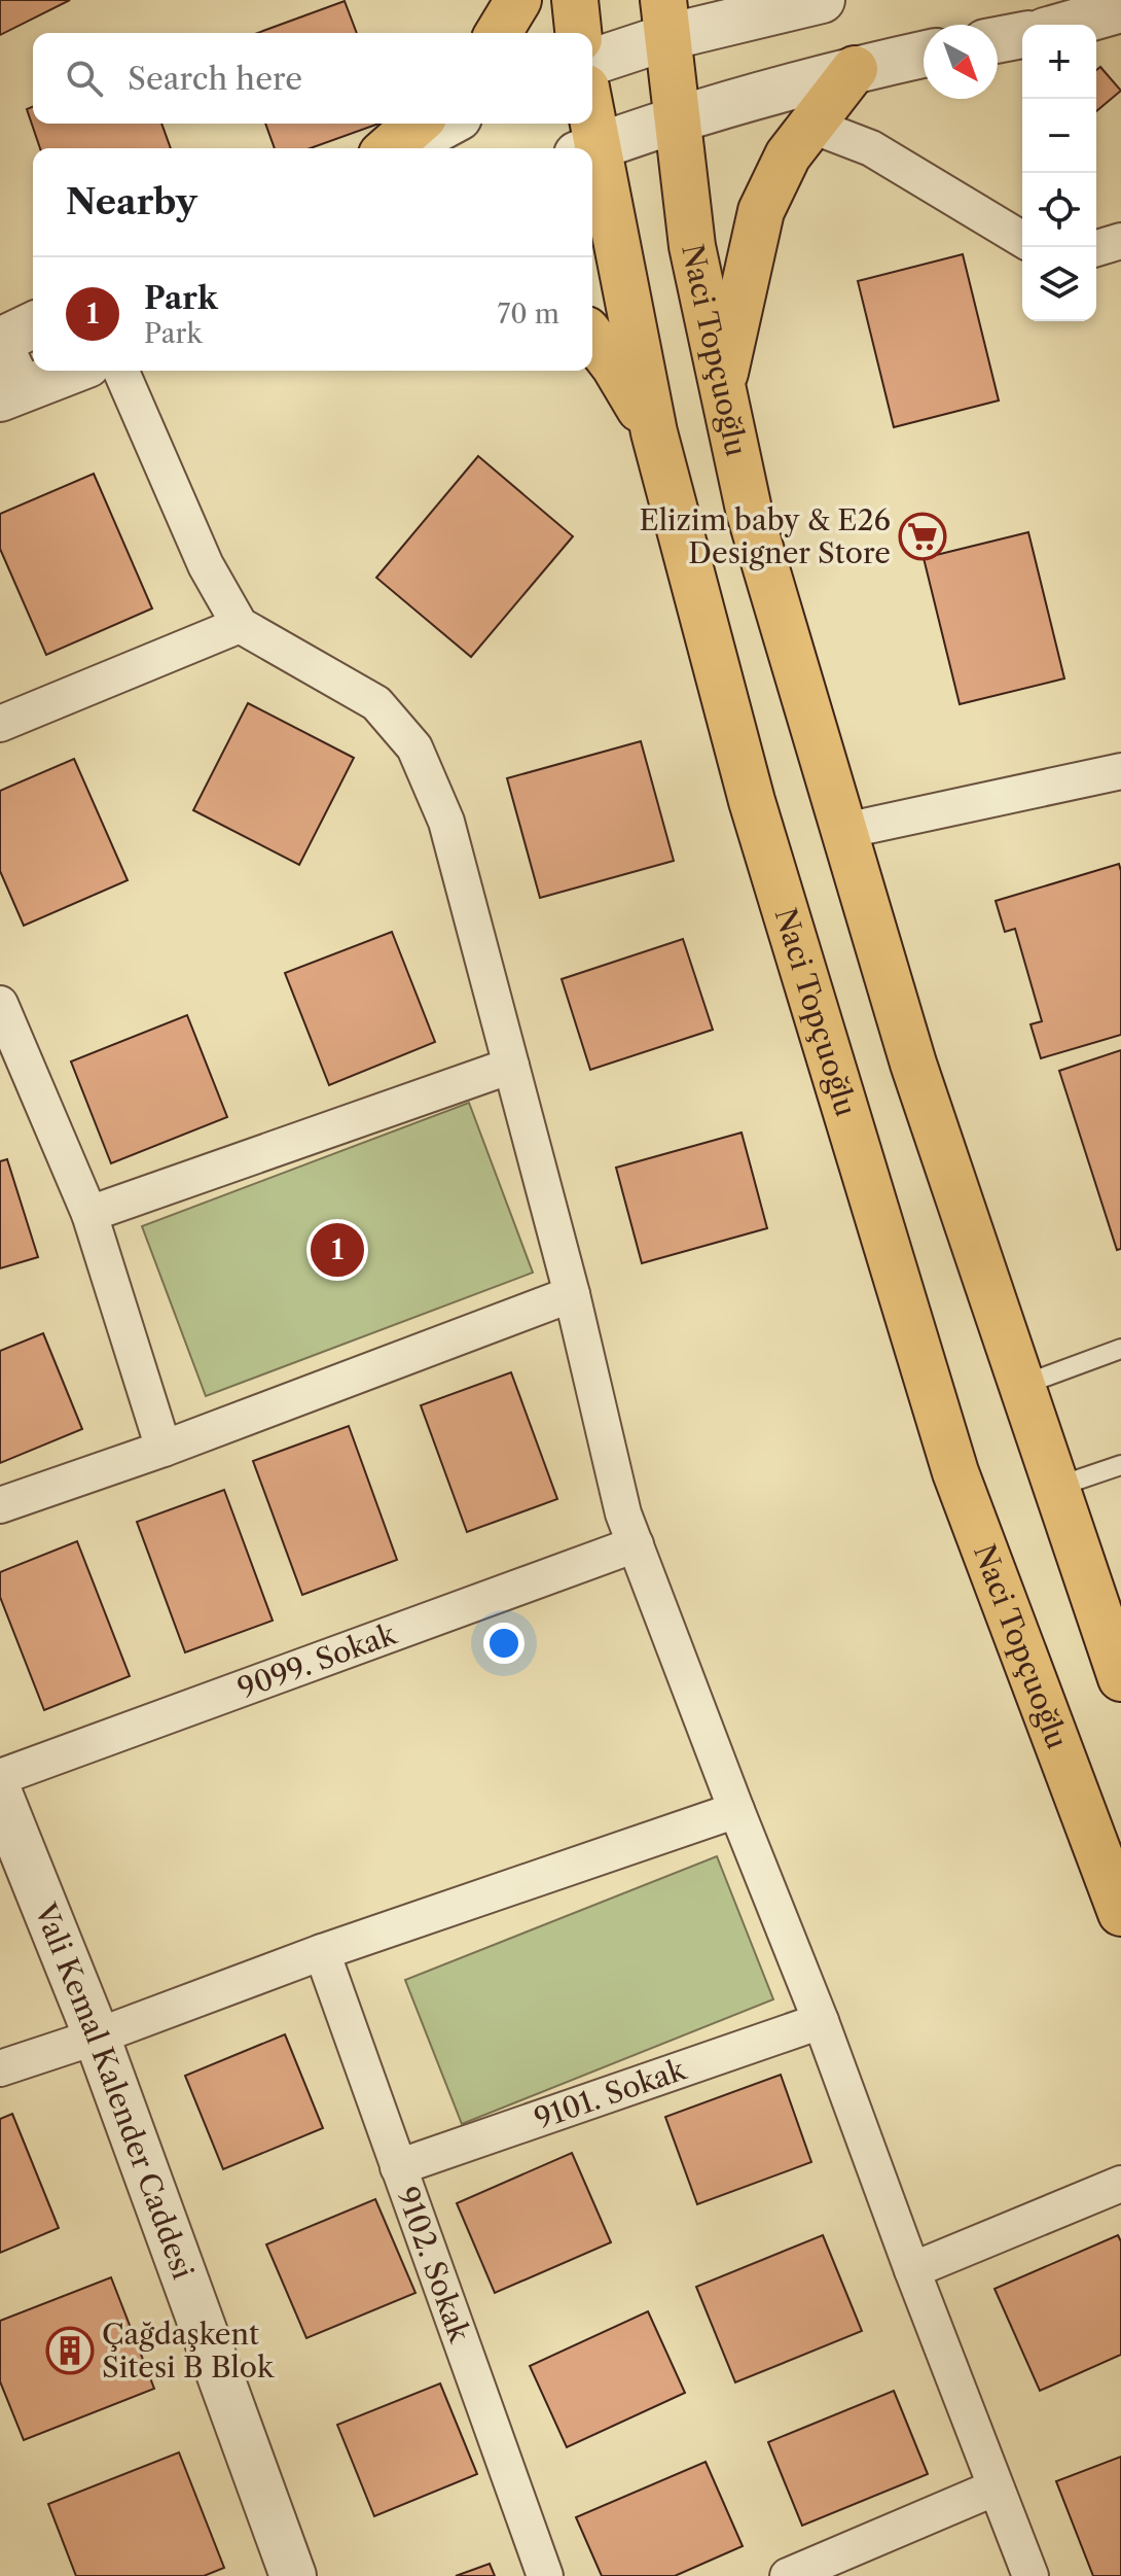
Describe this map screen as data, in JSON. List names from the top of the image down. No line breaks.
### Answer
{"streets":{"main road":["Naci Topçuoğlu"],"street":["9099. Sokak","Vali Kemal Kalender Caddesi","9101. Sokak","9102. Sokak"]},"crossings":[["9101. Sokak","9102. Sokak"]],"places":{"supermarket":["Elizim baby & E26 Designer Store"],"building":["Çağdaşkent Sitesi B Blok"]},"north":"bottom right","page":{"map_buttons":["+","−"],"search":"Search here","heading":"Nearby","list":[{"mark":"1","name":"Park","note":"Park","value":"70 m"}],"pins":"1"}}
